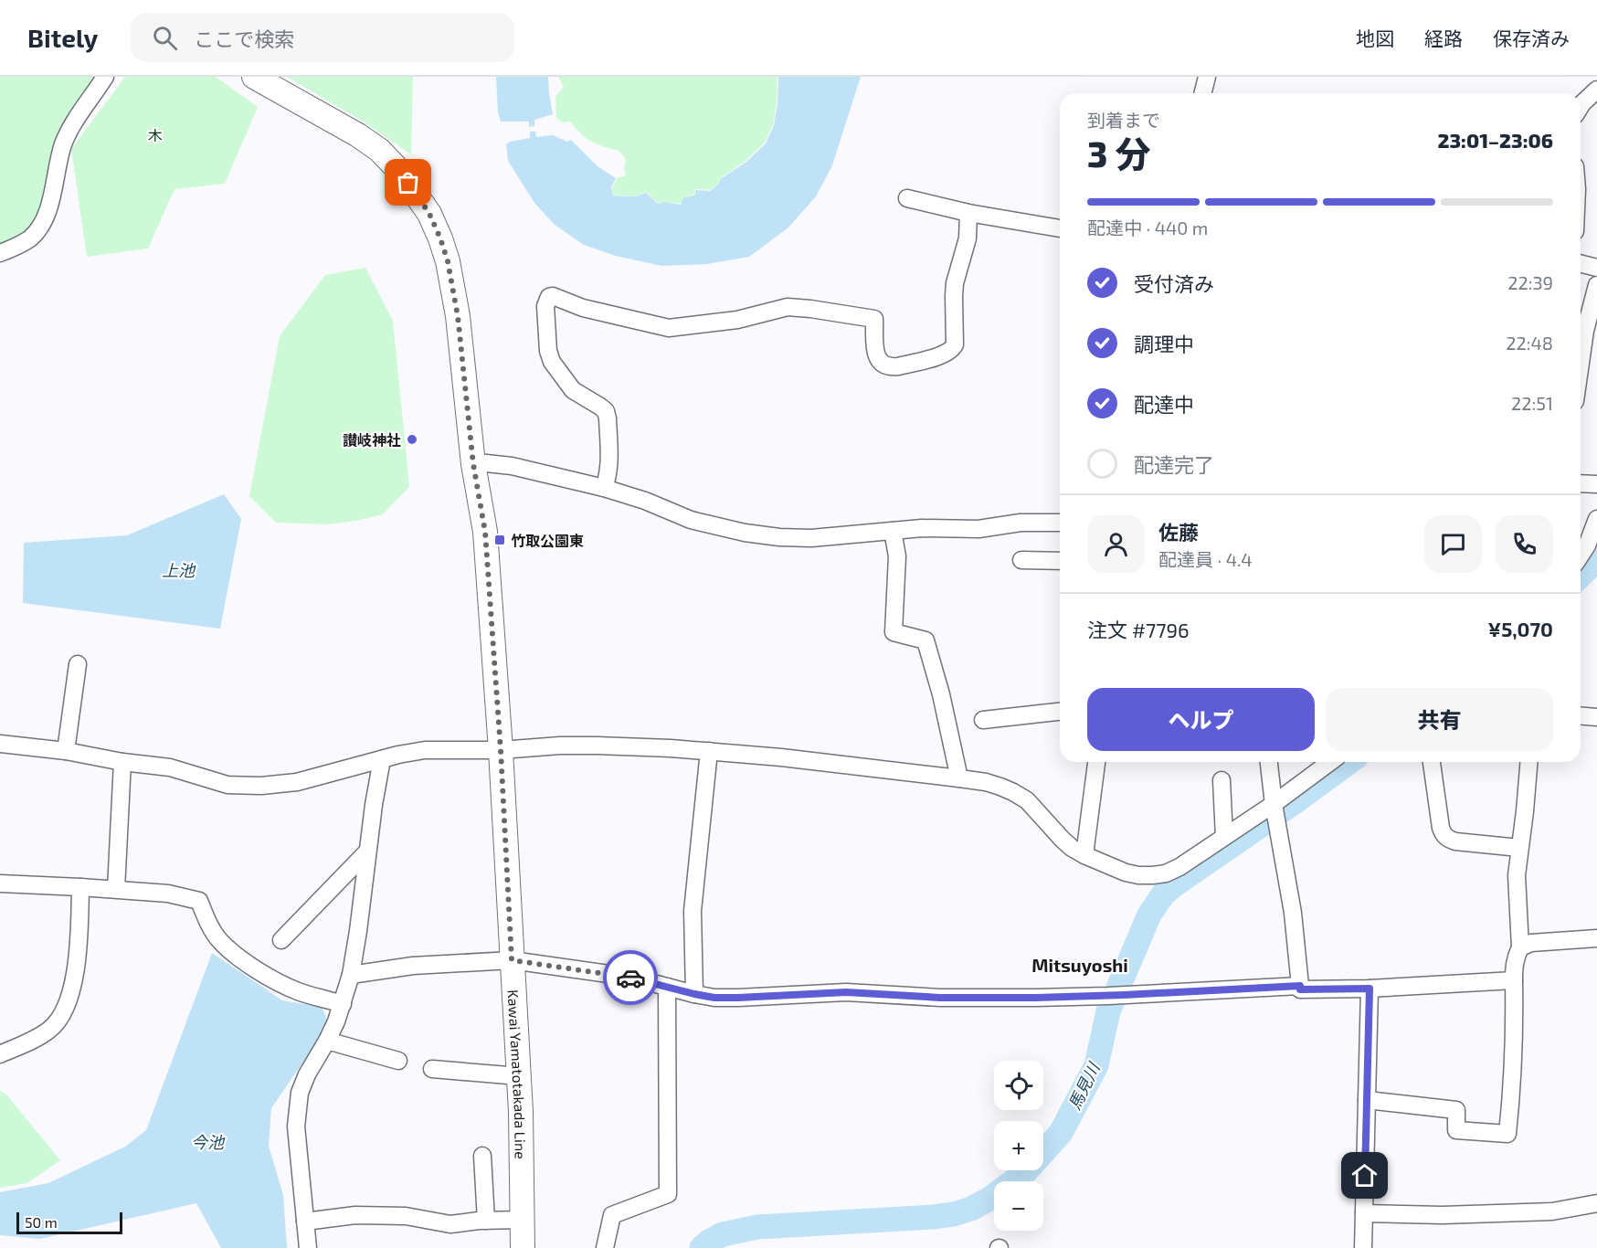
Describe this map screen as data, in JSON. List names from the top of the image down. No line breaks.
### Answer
{"streets":{"main road":["Kawai Yamatotakada Line"]},"districts":["Mitsuyoshi"],"water":["上池","馬見川","今池"],"parks":["木"],"places":{"other":["讃岐神社"],"transit":["竹取公園東"]},"scale_bar":"50 m","page":{"header":"Bitely","search":"ここで検索","nav":["地図","経路","保存済み"],"heading":["3 分","到着まで","23:01–23:06"],"panel":["佐藤","配達員 · 4.4","注文 #7796","¥5,070"],"bar":"配達中 · 440 m","list":[["受付済み","22:39"],["調理中","22:48"],["配達中","22:51"],"配達完了"],"buttons":["ヘルプ","共有"],"map_buttons":["+","−"],"scale":"50 m"}}
